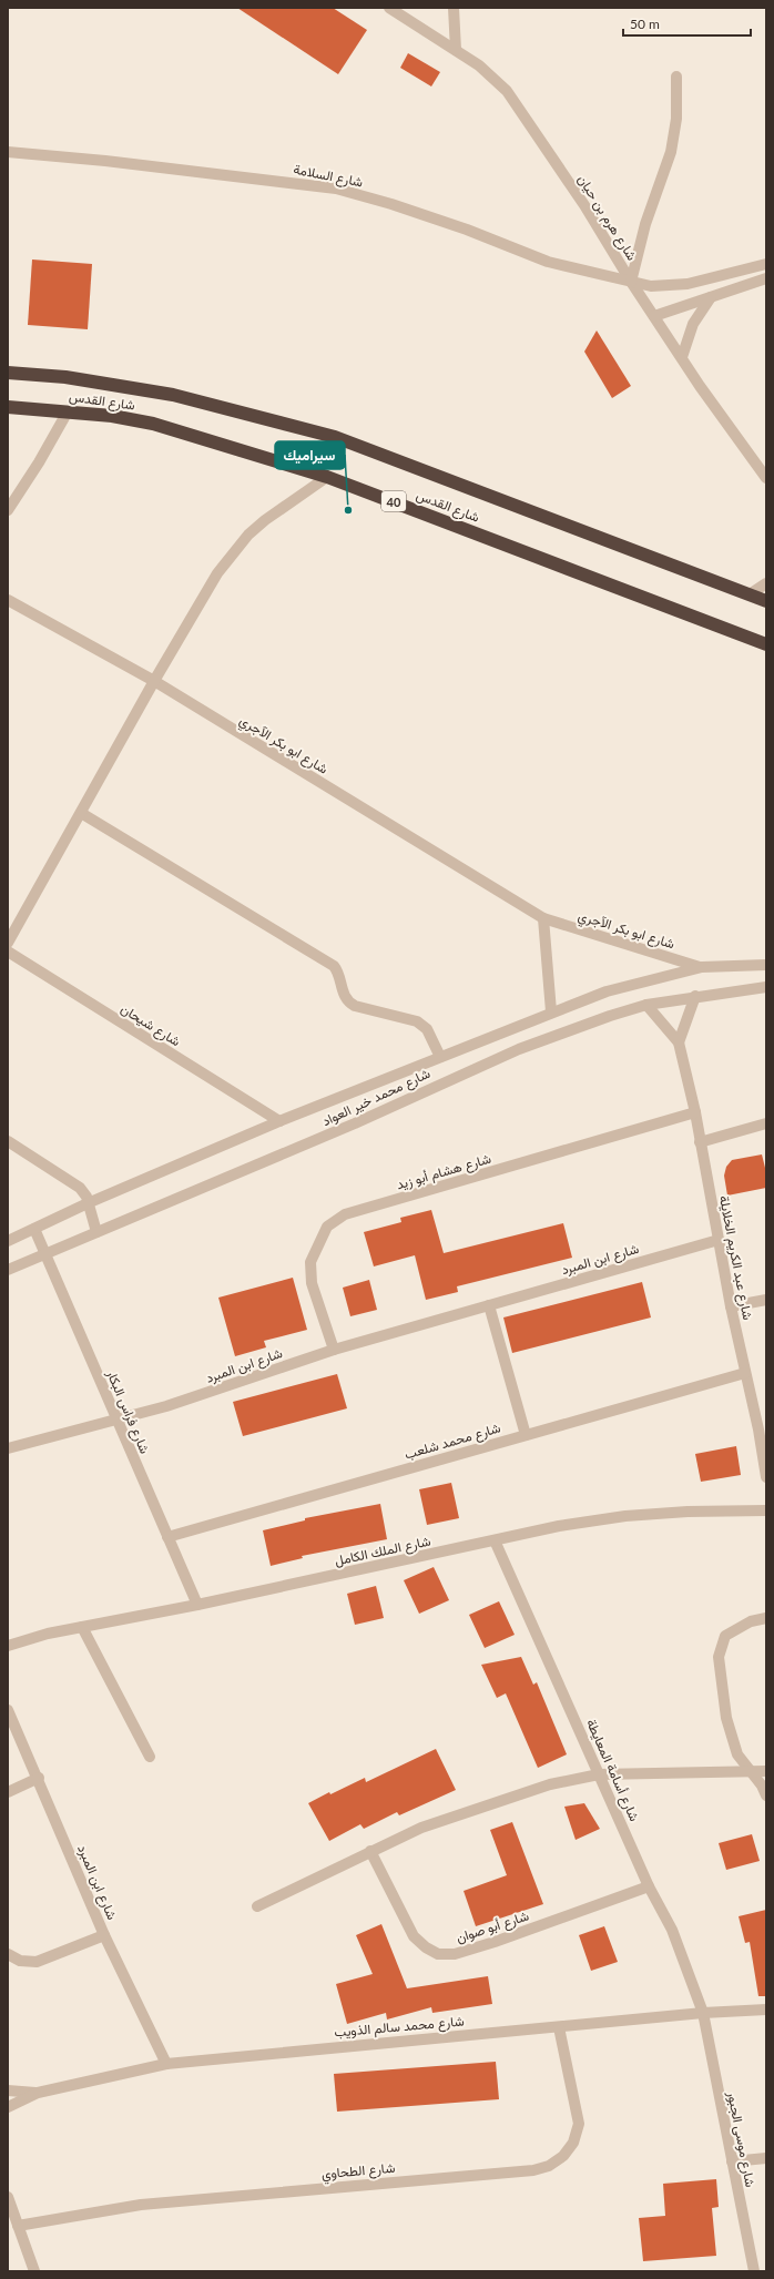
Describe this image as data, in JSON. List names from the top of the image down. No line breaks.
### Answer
{"streets":{"highway":["شارع القدس","40"],"street":["شارع السلامة","شارع هرم بن حيان","شارع ابو بكر الآجري","شارع شيحان","شارع محمد خير العواد","شارع هشام أبو زيد","شارع عبد الكريم الخلايلة","شارع ابن المبرد","شارع فراس البكار","شارع محمد شلعب","شارع الملك الكامل","شارع أسامة المعايطة","شارع أبو صوان","شارع محمد سالم الذويب","شارع موسى الجبور","شارع الطحاوي"]},"crossings":[["شارع السلامة","شارع هرم بن حيان"],["شارع ابو بكر الآجري","شارع محمد خير العواد"],["شارع شيحان","شارع محمد خير العواد"],["شارع محمد خير العواد","شارع عبد الكريم الخلايلة"],["شارع محمد خير العواد","شارع فراس البكار"],["شارع هشام أبو زيد","شارع عبد الكريم الخلايلة"],["شارع هشام أبو زيد","شارع ابن المبرد"],["شارع عبد الكريم الخلايلة","شارع ابن المبرد"],["شارع عبد الكريم الخلايلة","شارع محمد شلعب"],["شارع ابن المبرد","شارع فراس البكار"],["شارع ابن المبرد","شارع محمد سالم الذويب"],["شارع فراس البكار","شارع محمد شلعب"],["شارع فراس البكار","شارع الملك الكامل"],["شارع الملك الكامل","شارع أسامة المعايطة"],["شارع أسامة المعايطة","شارع أبو صوان"],["شارع أسامة المعايطة","شارع محمد سالم الذويب"],["شارع أسامة المعايطة","شارع موسى الجبور"],["شارع محمد سالم الذويب","شارع موسى الجبور"],["شارع محمد سالم الذويب","شارع الطحاوي"]],"places":["سيراميك"],"scale_bar":"50 m"}
